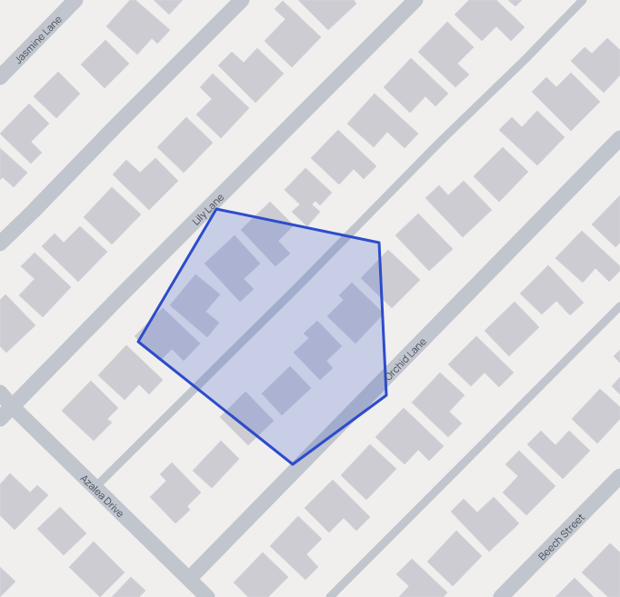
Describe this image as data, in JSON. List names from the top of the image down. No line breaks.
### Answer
{"streets":{"street":["Jasmine Lane","Lily Lane","Orchid Lane","Azalea Drive","Beech Street"]},"crossings":[["Lily Lane","Azalea Drive"],["Orchid Lane","Azalea Drive"]]}
